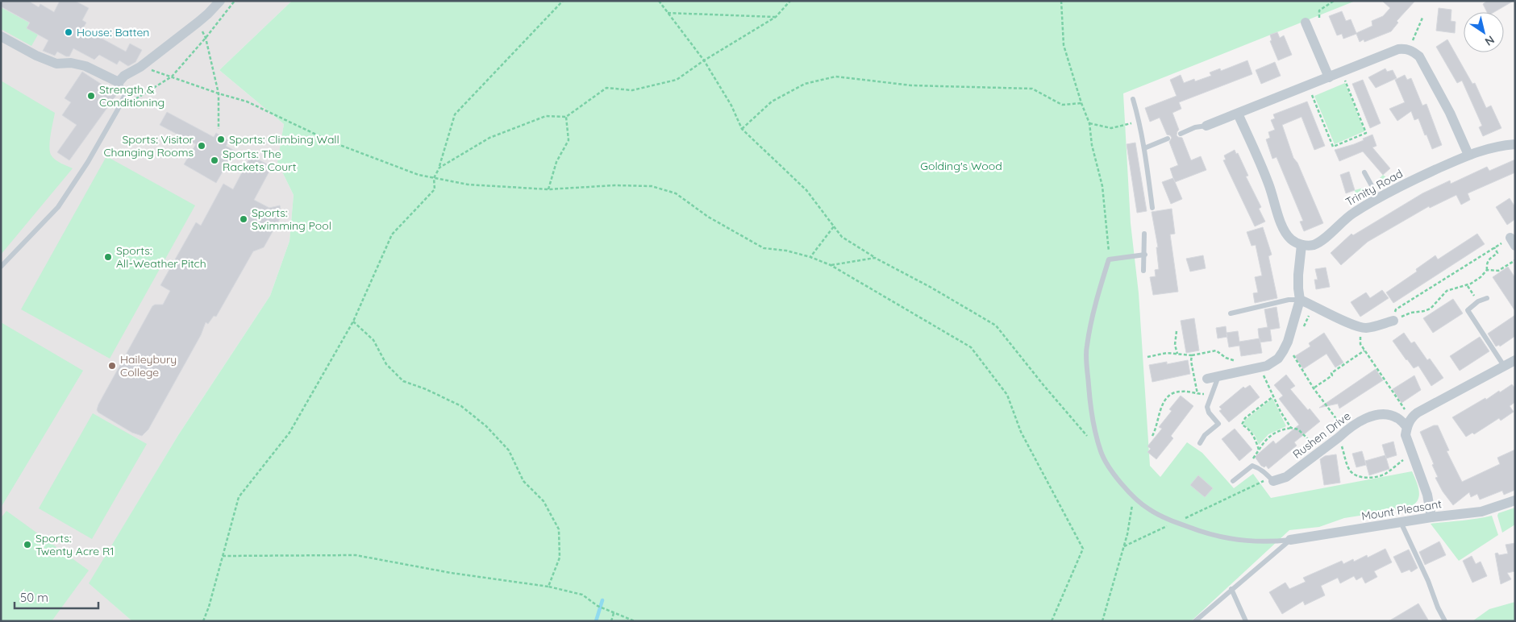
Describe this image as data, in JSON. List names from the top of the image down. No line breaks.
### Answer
{"streets":{"street":["Trinity Road","Rushen Drive","Mount Pleasant"]},"parks":["Golding's Wood"],"places":["House: Batten","Strength & Conditioning","Sports: Climbing Wall","Sports: Visitor Changing Rooms","Sports: The Rackets Court","Sports: Swimming Pool","Sports: All-Weather Pitch","Haileybury College","Sports: Twenty Acre R1"],"scale_bar":"50 m","north":"bottom right"}
